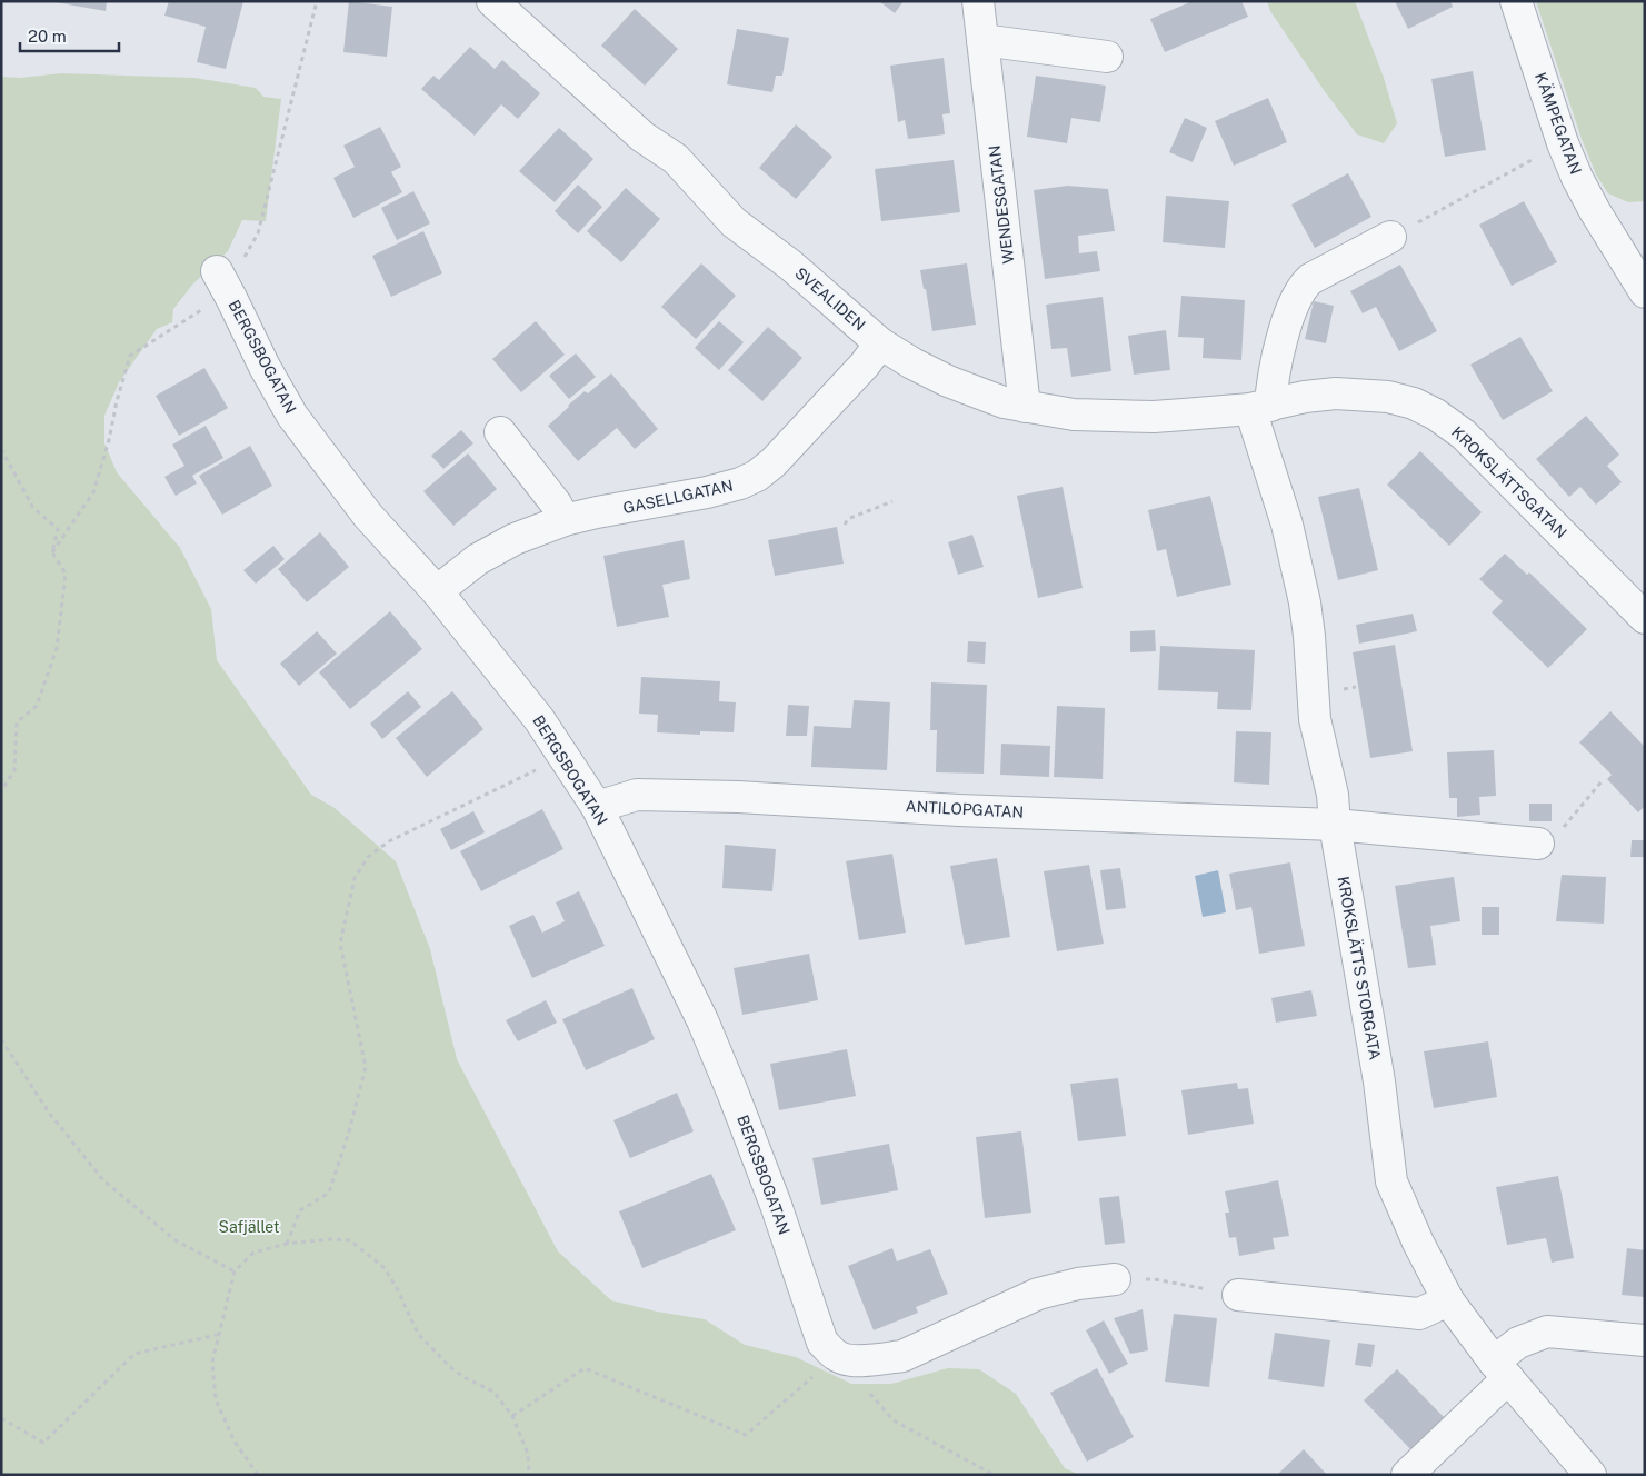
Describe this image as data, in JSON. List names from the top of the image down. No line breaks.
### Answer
{"streets":{"street":["KÄMPEGATAN","WENDESGATAN","SVEALIDEN","BERGSBOGATAN","KROKSLÄTTSGATAN","GASELLGATAN","ANTILOPGATAN","KROKSLÄTTS STORGATA"]},"crossings":[["WENDESGATAN","SVEALIDEN"],["SVEALIDEN","KROKSLÄTTSGATAN"],["SVEALIDEN","GASELLGATAN"],["SVEALIDEN","KROKSLÄTTS STORGATA"],["BERGSBOGATAN","GASELLGATAN"],["BERGSBOGATAN","ANTILOPGATAN"],["KROKSLÄTTSGATAN","KROKSLÄTTS STORGATA"],["ANTILOPGATAN","KROKSLÄTTS STORGATA"]],"parks":["Safjället"],"scale_bar":"20 m"}
